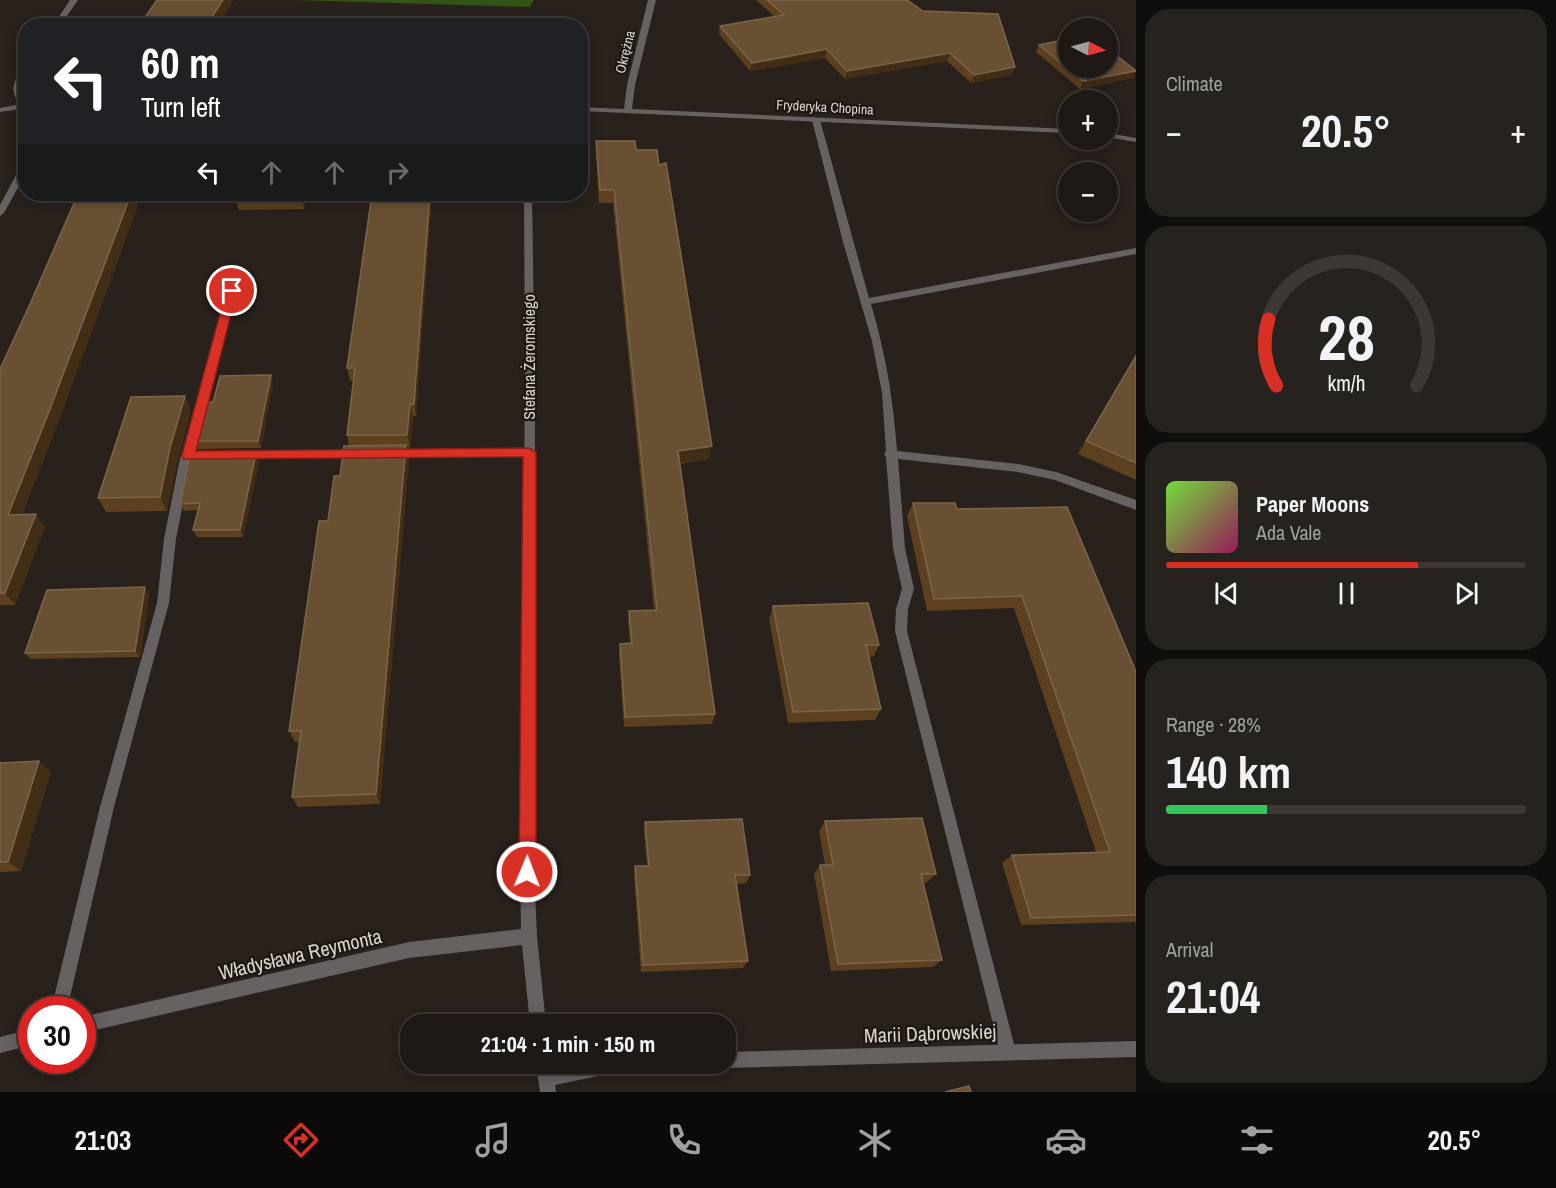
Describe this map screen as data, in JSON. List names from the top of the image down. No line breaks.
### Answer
{"streets":{"street":["Okrężna","Fryderyka Chopina","Stefana Żeromskiego","Władysława Reymonta","Marii Dąbrowskiej"]},"crossings":[["Okrężna","Fryderyka Chopina"],["Stefana Żeromskiego","Władysława Reymonta"]],"north":"right","page":{"tile":["Climate",["Range · 28%","140 km"],["Arrival","21:04"]],"map_buttons":["+","−"],"turn":["60 m","Turn left"],"heat":["−","20.5°","+"],"song":["Paper Moons","Ada Vale"],"limit":"30","trip":"21:04 · 1 min · 150 m","tabs":["21:03","20.5°"],"gauge":["28","km/h"]}}
